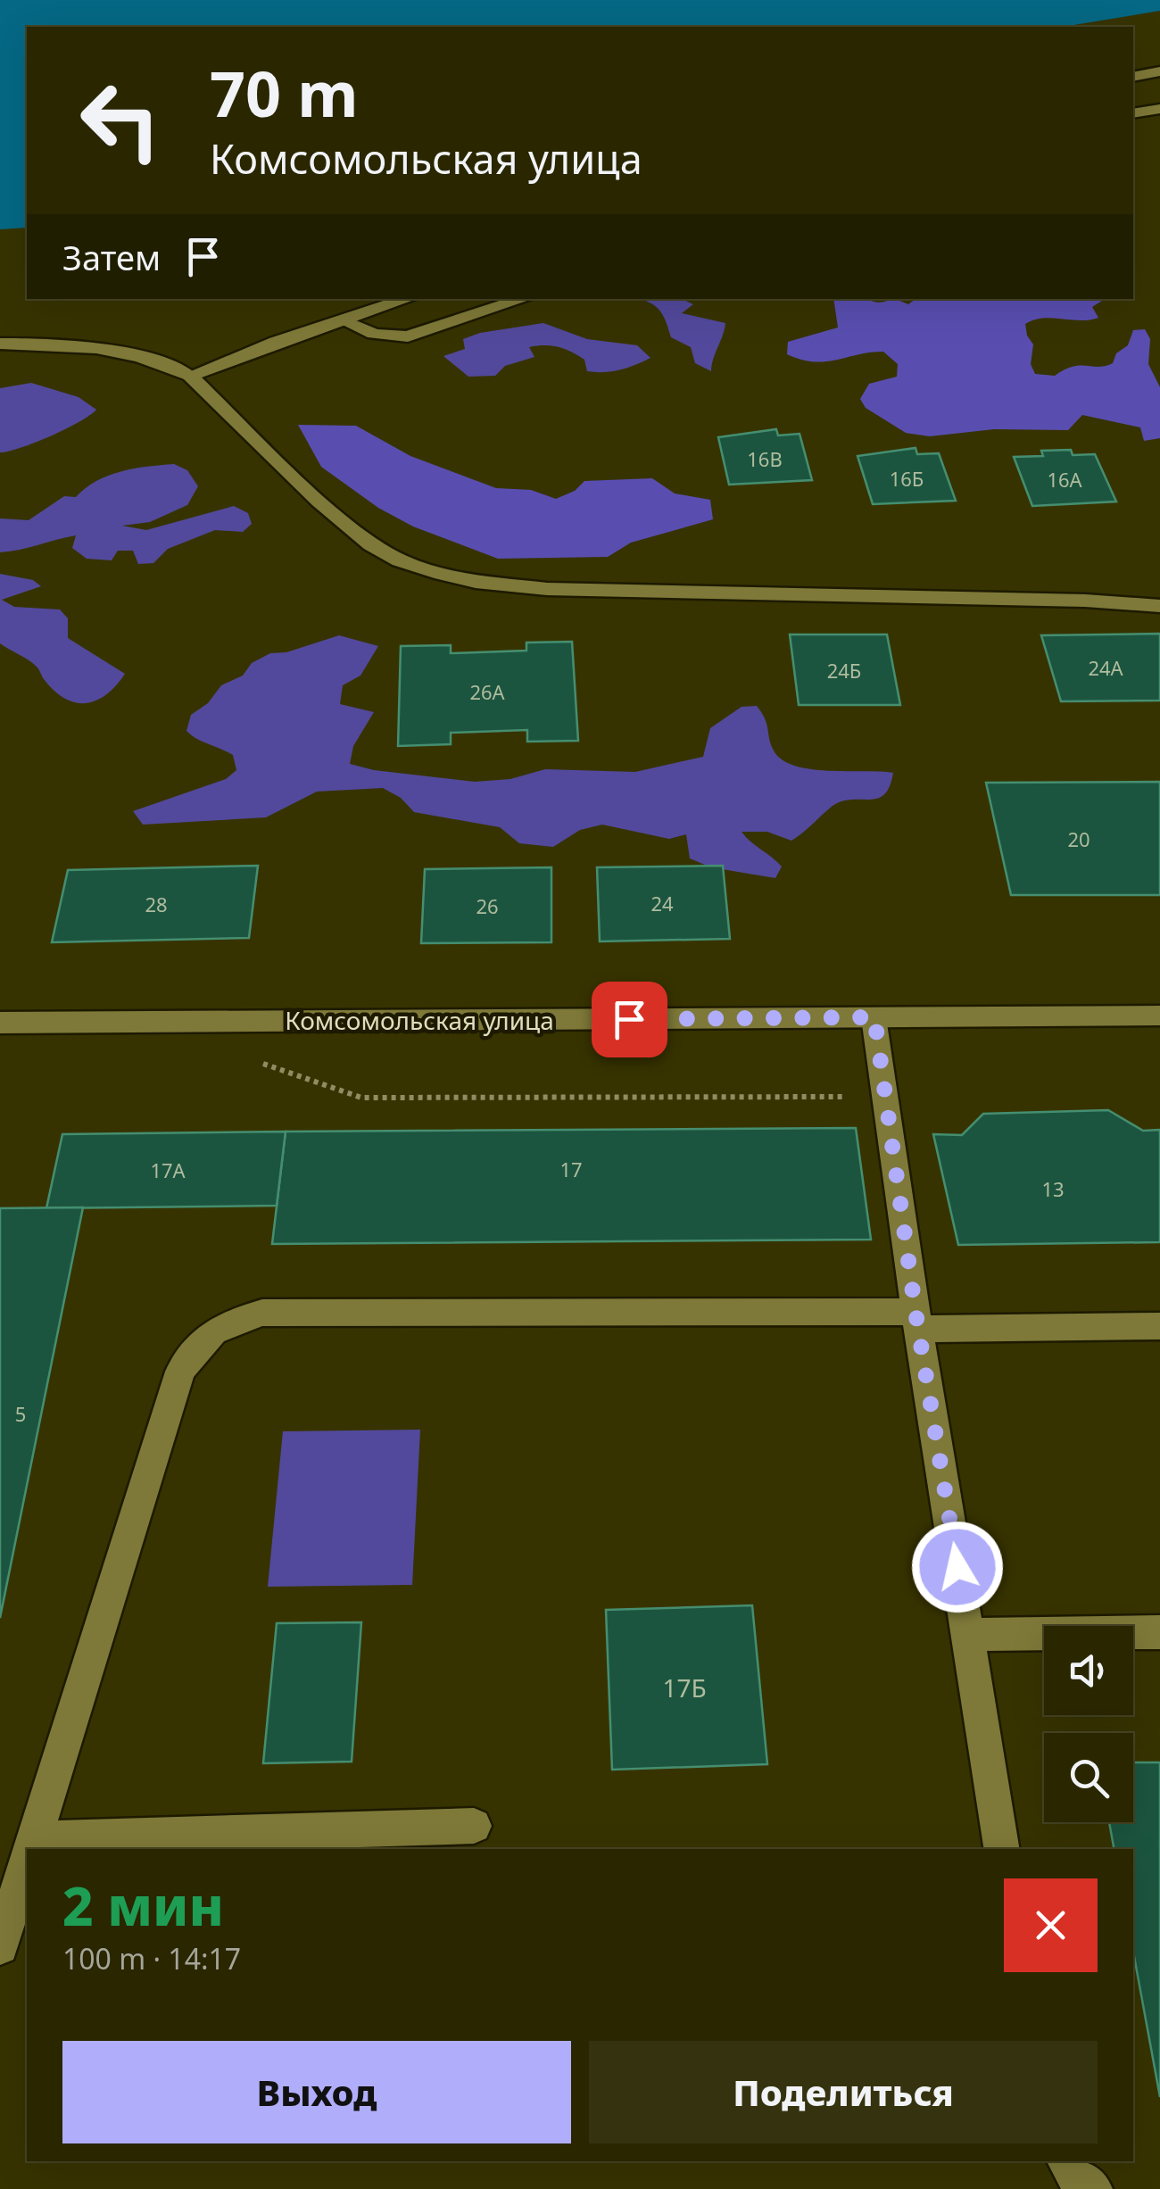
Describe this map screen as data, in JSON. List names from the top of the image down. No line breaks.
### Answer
{"streets":{"street":["Комсомольская улица"]},"house_numbers":["16В","16Б","16А","24А","24Б","26А","20","24","28","26","17","17А","13","5","17Б"],"page":{"turn":["70 m","Комсомольская улица"],"then":"Затем","heading":["2 мин","100 m · 14:17"],"buttons":["Выход","Поделиться"]}}
